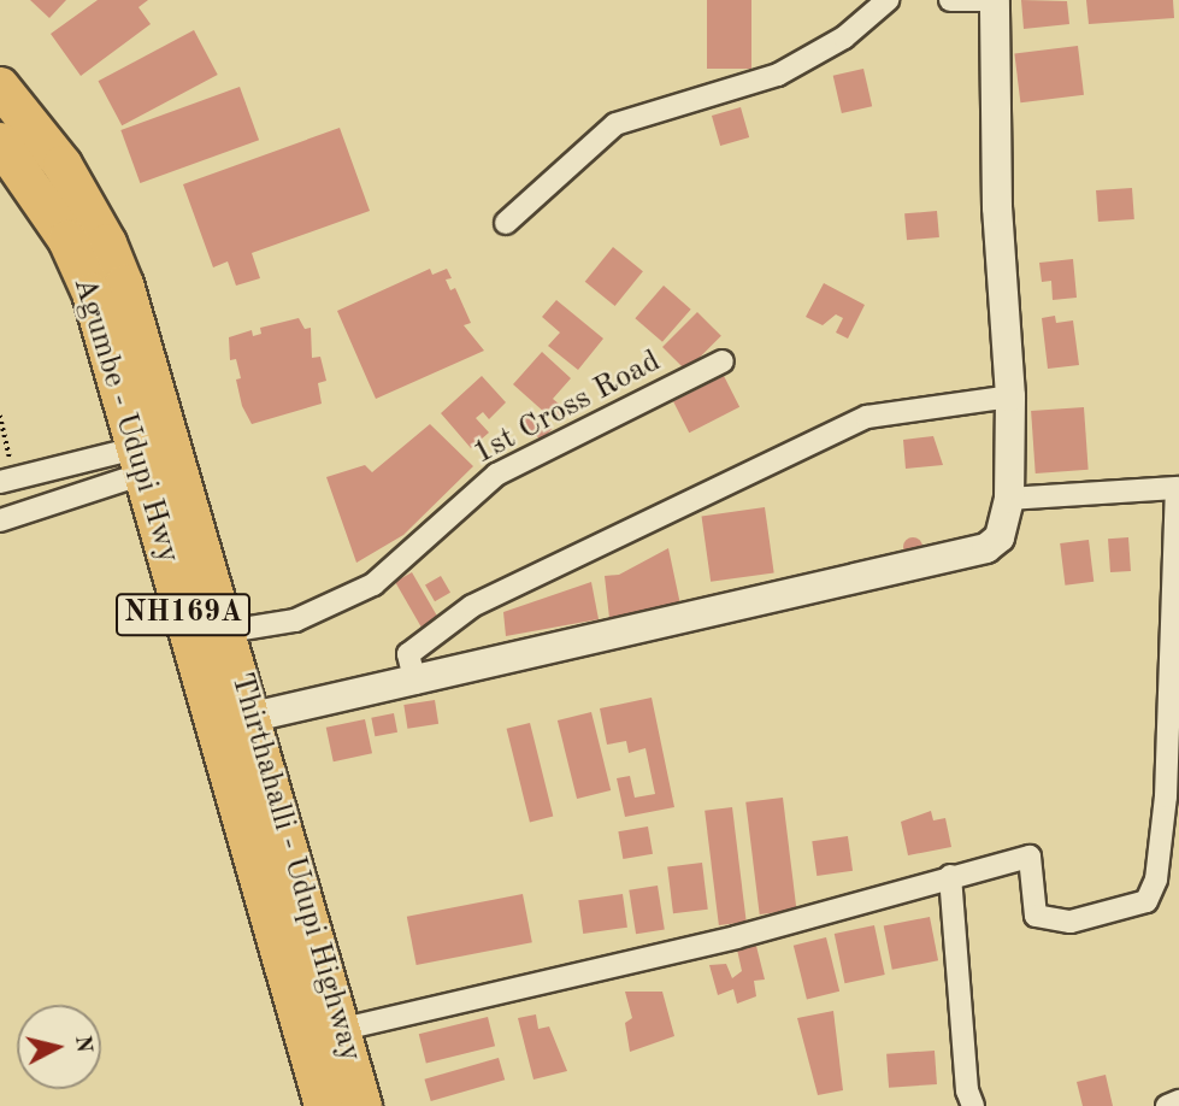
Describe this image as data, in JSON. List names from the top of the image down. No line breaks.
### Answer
{"streets":{"highway":["Agumbe - Udupi Hwy","NH169A","Thirthahalli - Udupi Highway"],"street":["1st Cross Road"]},"crossings":[["1st Cross Road","Thirthahalli - Udupi Highway"],["Agumbe - Udupi Hwy","Thirthahalli - Udupi Highway"]],"north":"right"}
